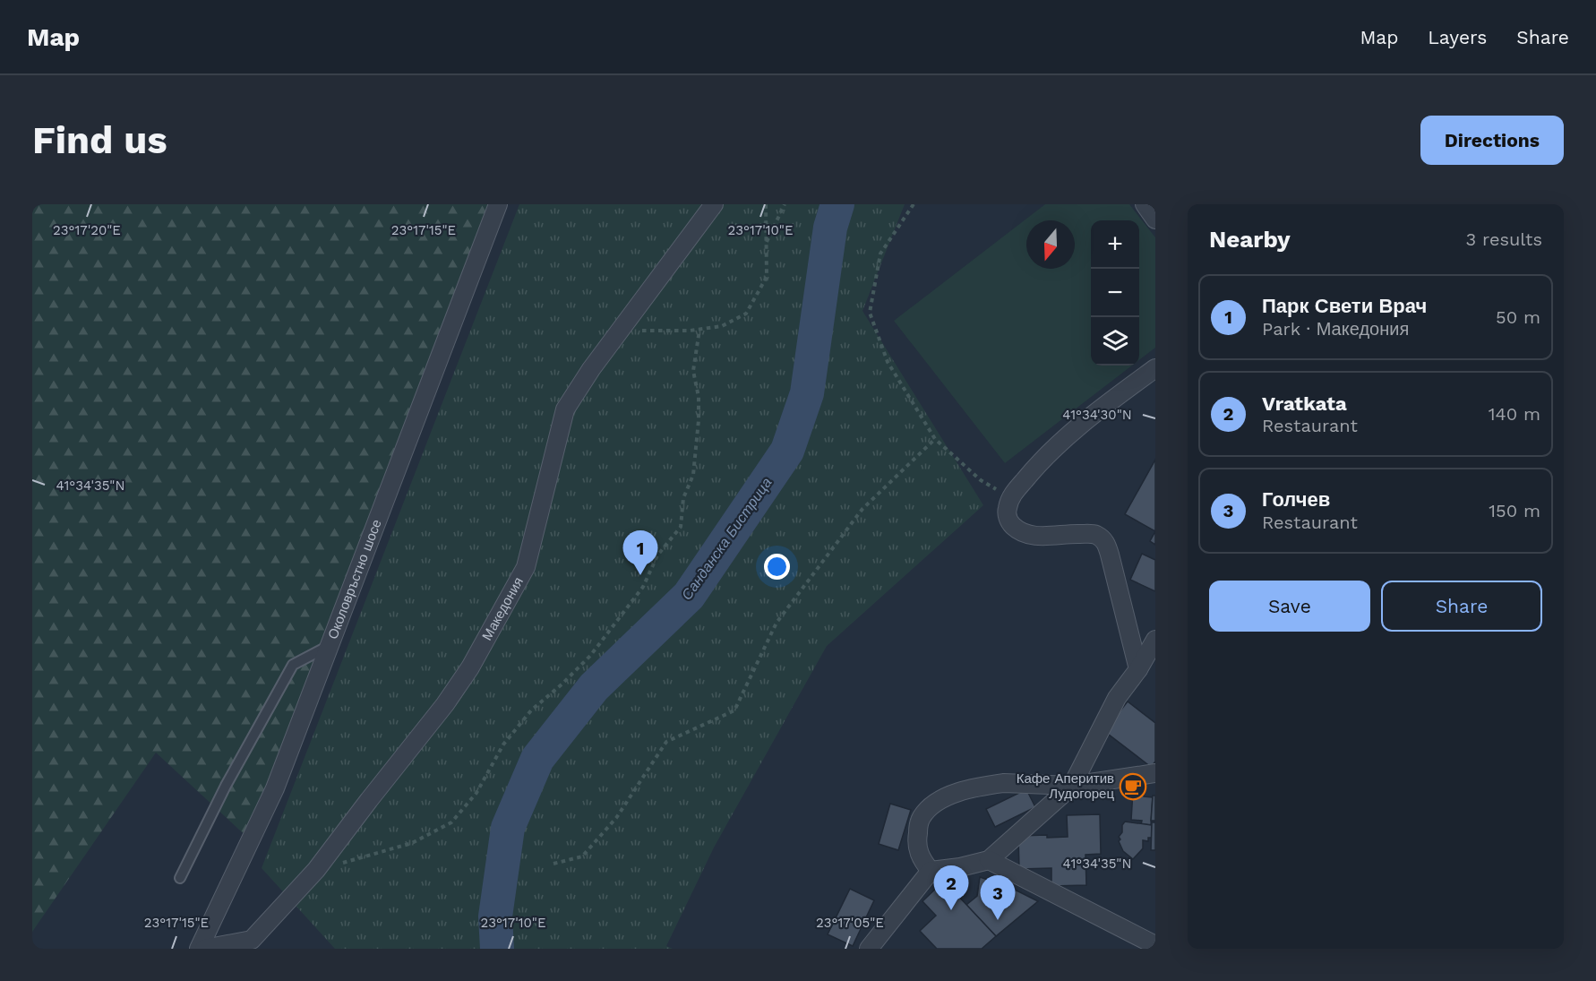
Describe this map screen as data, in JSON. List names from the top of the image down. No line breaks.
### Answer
{"streets":{"street":["Околовръстно шосе","Македония"]},"water":["Санданска Бистрица"],"places":{"cafe":["Кафе Аперитив Лудогорец"]},"north":"bottom","page":{"header":"Map","nav":["Map","Layers","Share"],"buttons":["Directions",["Save","Share"]],"title":"Find us","heading":["Nearby","3 results"],"map_buttons":["+","−"],"list":[{"mark":"1","name":"Парк Свети Врач","note":"Park · Македония","value":"50 m"},{"mark":"2","name":"Vratkata","note":"Restaurant","value":"140 m"},{"mark":"3","name":"Голчев","note":"Restaurant","value":"150 m"}],"pins":["1","2","3"]},"coordinates":["23°17'15\"E","23°17'10\"E","23°17'20\"E","41°34'30\"N","41°34'35\"N","23°17'05\"E"]}
